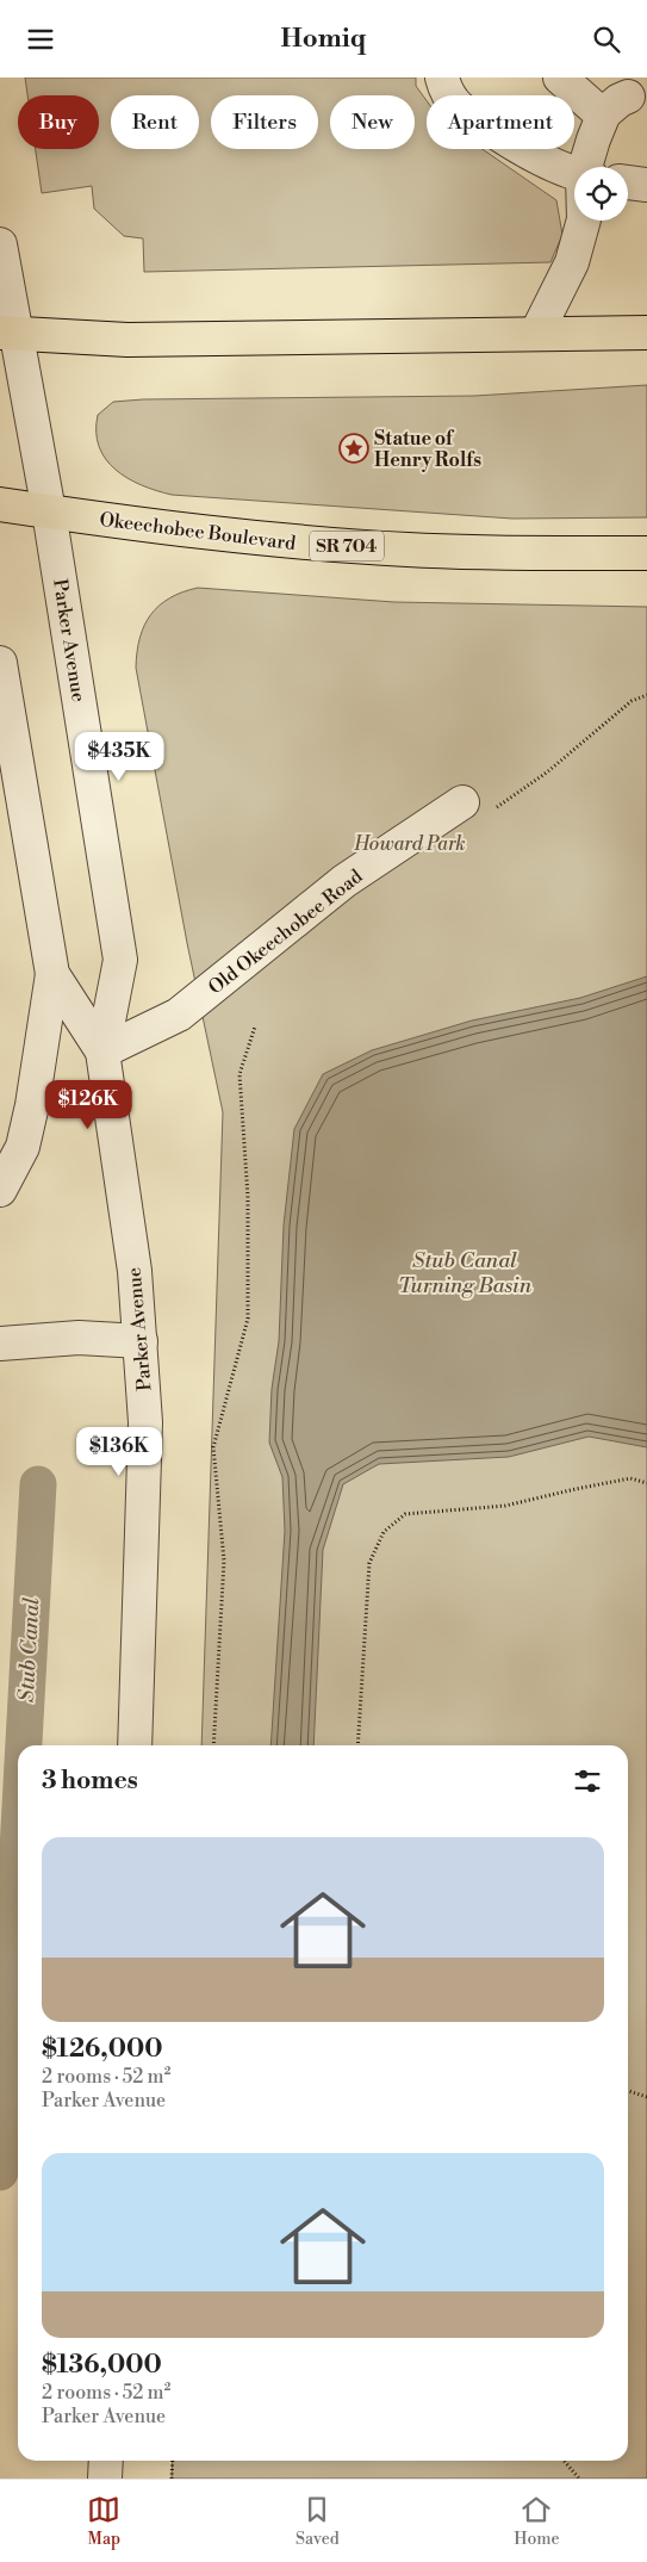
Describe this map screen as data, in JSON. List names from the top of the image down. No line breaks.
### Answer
{"streets":{"main road":["Okeechobee Boulevard","SR 704"],"street":["Parker Avenue","Old Okeechobee Road"]},"crossings":[["Okeechobee Boulevard","Parker Avenue"],["Parker Avenue","Old Okeechobee Road"]],"water":["Stub Canal Turning Basin","Stub Canal"],"parks":["Howard Park"],"places":{"place":["Statue of Henry Rolfs"]},"page":{"header":"Homiq","chip":["Buy","Rent","Filters","New","Apartment"],"price":["$435K","$126K","$136K"],"heading":"3 homes","list":[{"name":"$126,000","note":"2 rooms · 52 m² · Parker Avenue"},{"name":"$136,000","note":"2 rooms · 52 m² · Parker Avenue"}],"tabs":["Map","Saved","Home"]}}
